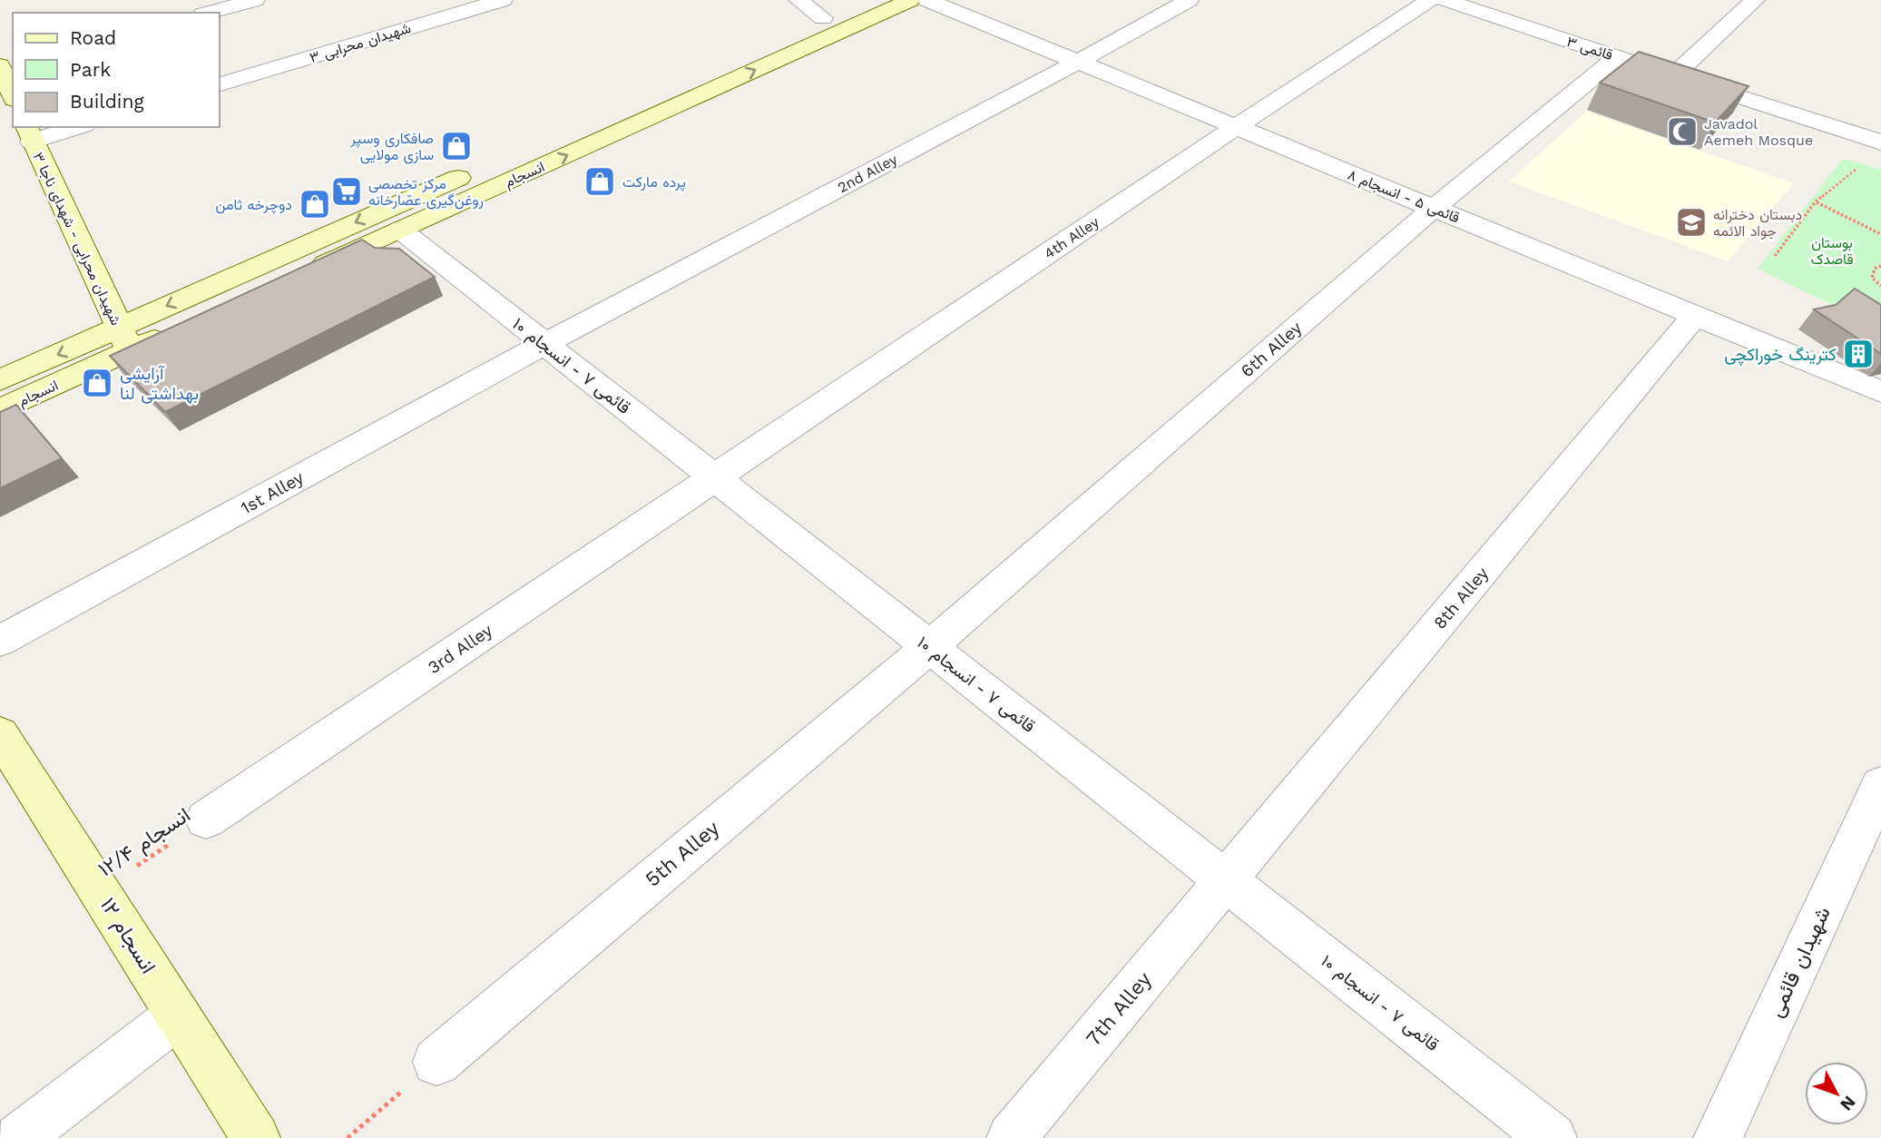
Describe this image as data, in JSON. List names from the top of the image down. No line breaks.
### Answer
{"streets":{"main road":["انسجام","شهیدان محرابی - شهدای ناجا ۳","انسجام ۱۲"],"street":["شهیدان محرابی ۳","قائمی ۳","2nd Alley","قائمی ۵ - انسجام ۸","4th Alley","6th Alley","قائمی ۷ - انسجام ۱۰","1st Alley","8th Alley","3rd Alley","5th Alley","شهیدان قائمی","7th Alley"],"path":["انسجام ۱۲/۴"]},"crossings":[["قائمی ۳","6th Alley"],["2nd Alley","قائمی ۵ - انسجام ۸"],["2nd Alley","قائمی ۷ - انسجام ۱۰"],["2nd Alley","1st Alley"],["انسجام","شهیدان محرابی - شهدای ناجا ۳"],["انسجام","قائمی ۷ - انسجام ۱۰"],["قائمی ۵ - انسجام ۸","4th Alley"],["قائمی ۵ - انسجام ۸","6th Alley"],["قائمی ۵ - انسجام ۸","8th Alley"],["4th Alley","قائمی ۷ - انسجام ۱۰"],["4th Alley","3rd Alley"],["6th Alley","قائمی ۷ - انسجام ۱۰"],["6th Alley","5th Alley"],["قائمی ۷ - انسجام ۱۰","1st Alley"],["قائمی ۷ - انسجام ۱۰","8th Alley"],["قائمی ۷ - انسجام ۱۰","3rd Alley"],["قائمی ۷ - انسجام ۱۰","5th Alley"],["قائمی ۷ - انسجام ۱۰","7th Alley"],["8th Alley","7th Alley"],["3rd Alley","انسجام ۱۲/۴"],["انسجام ۱۲/۴","انسجام ۱۲"]],"parks":["بوستان قاصدک"],"places":{"mosque":["Javadol Aemeh Mosque"],"shop":["صافکاری وسپر سازی مولایی","پرده مارکت","دوچرخه ثامن","آرایشی بهداشتی لنا"],"supermarket":["مرکز تخصصی روغن‌گیری عصّارخانه"],"school or university":["دبستان دخترانه جواد الائمه"],"building":["کترینگ خوراکچی"]},"legend":["Road","Park","Building"],"north":"bottom right"}
